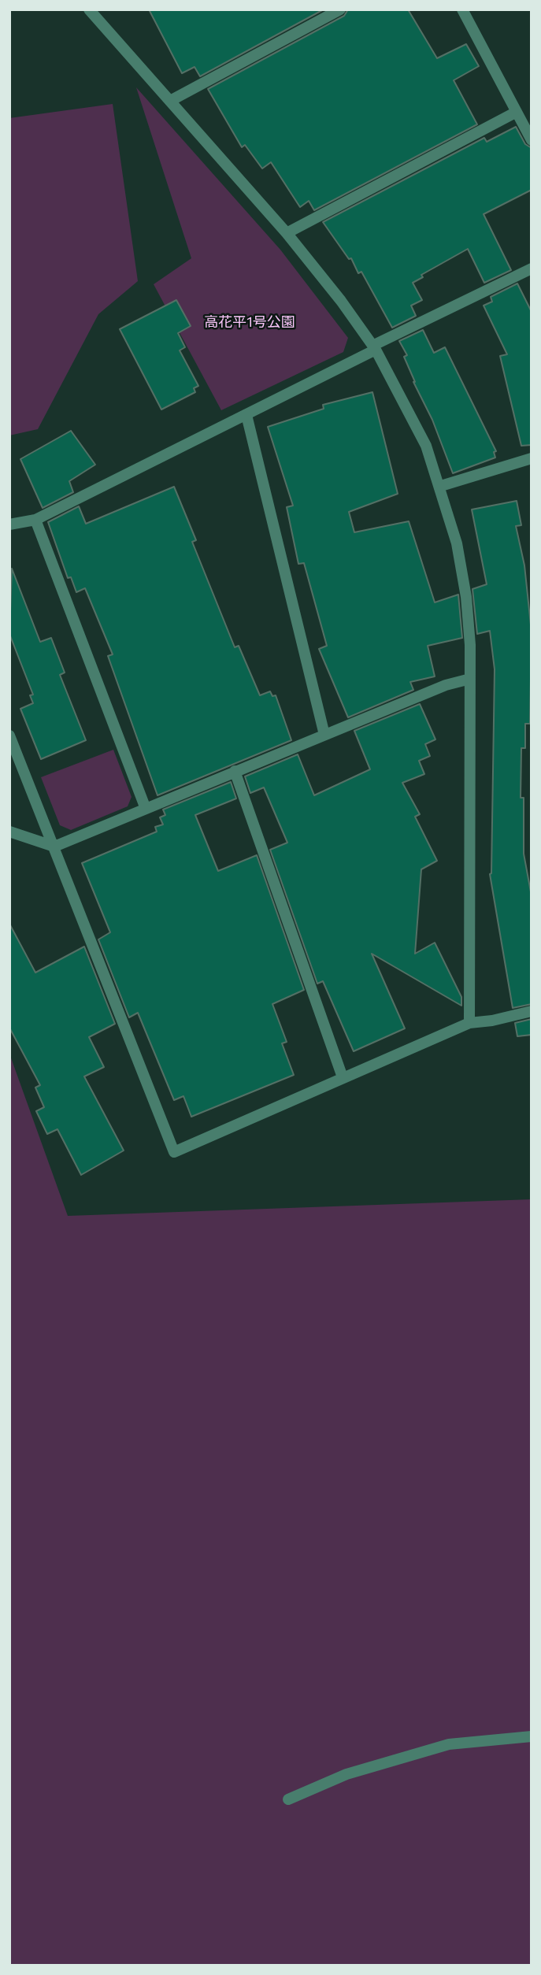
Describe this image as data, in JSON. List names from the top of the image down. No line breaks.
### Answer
{"parks":["高花平1号公園"]}
